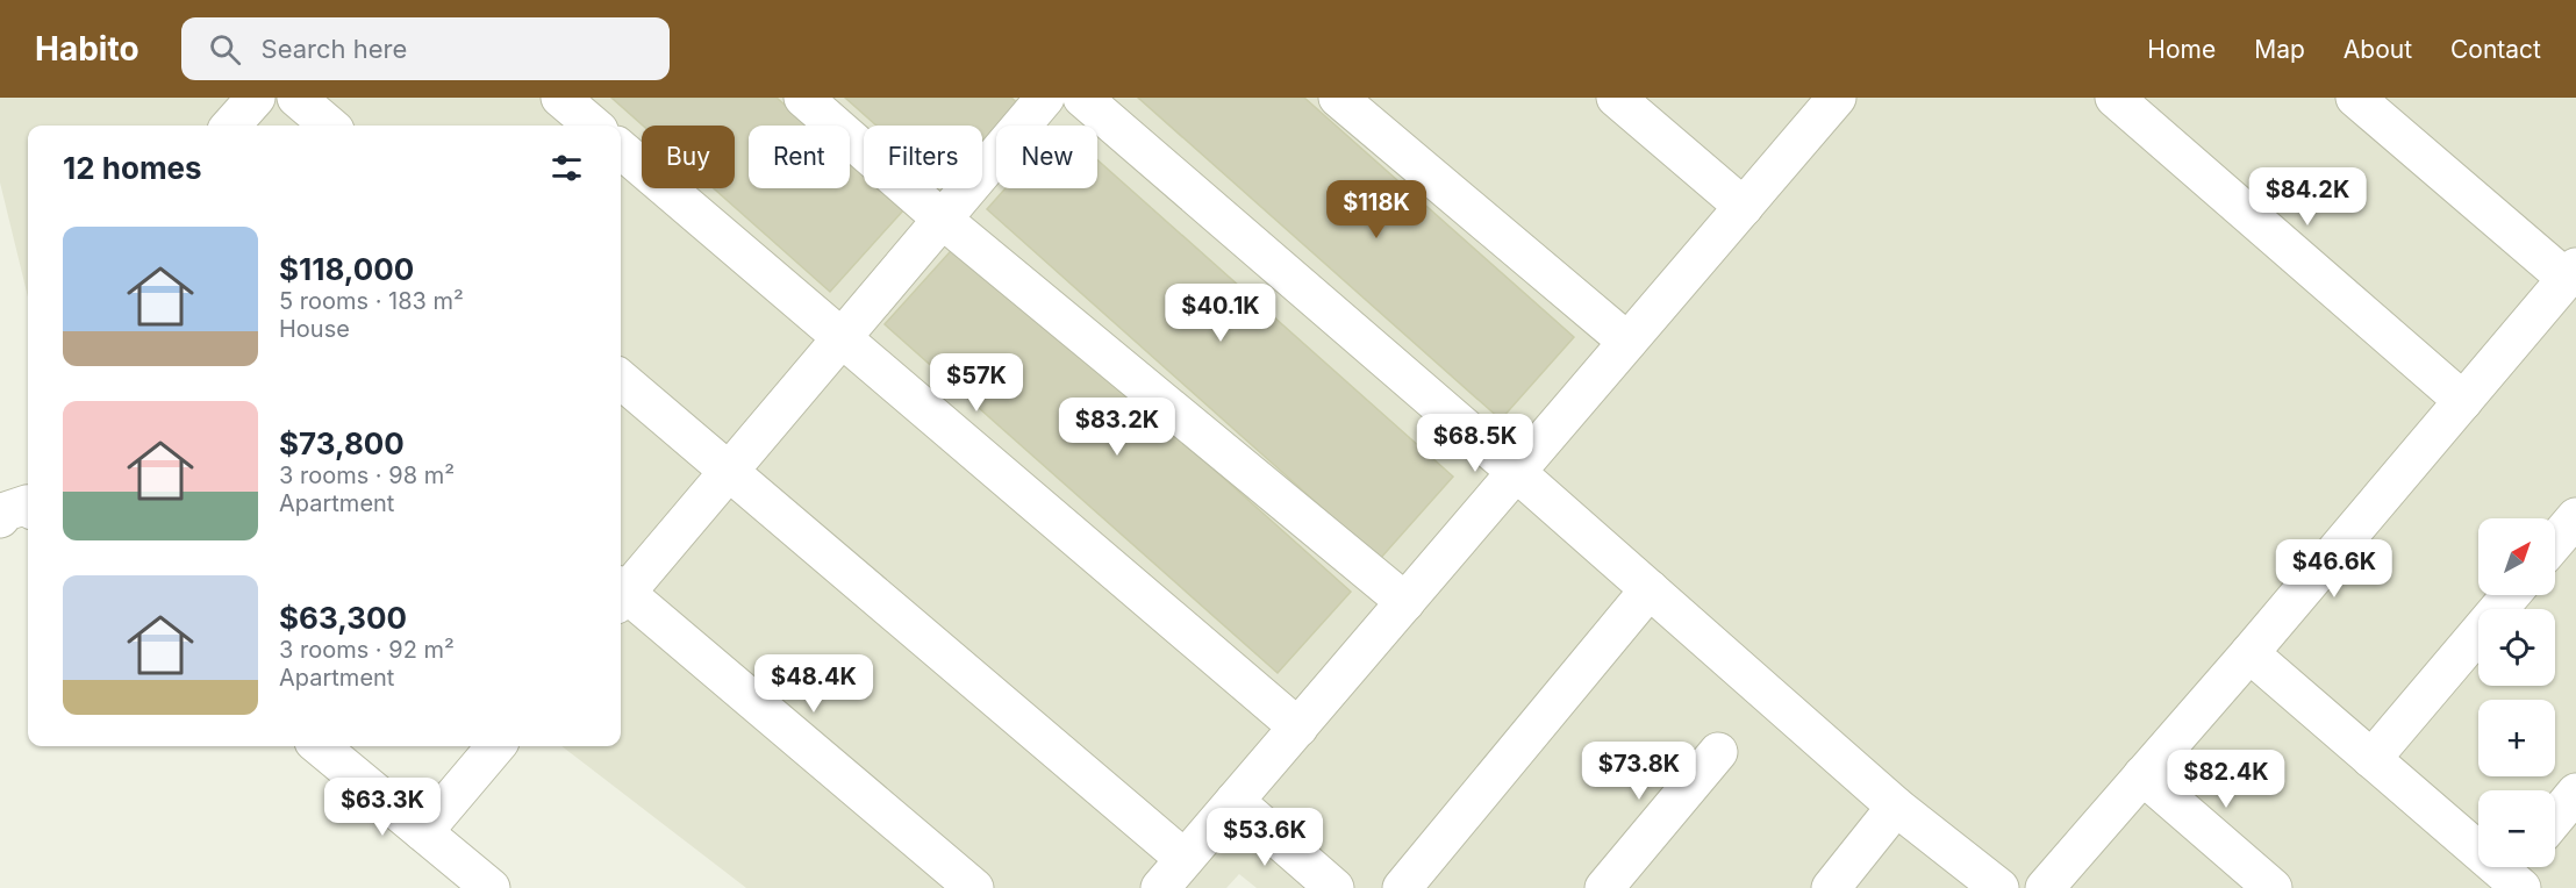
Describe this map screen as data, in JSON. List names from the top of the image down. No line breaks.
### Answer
{"north":"top right","page":{"header":"Habito","search":"Search here","nav":["Home","Map","About","Contact"],"chip":["Buy","Rent","Filters","New"],"heading":"12 homes","price":["$84.2K","$118K","$40.1K","$57K","$83.2K","$68.5K","$46.6K","$48.4K","$73.8K","$82.4K","$63.3K","$53.6K"],"list":[{"name":"$118,000","note":"5 rooms · 183 m² · House"},{"name":"$73,800","note":"3 rooms · 98 m² · Apartment"},{"name":"$63,300","note":"3 rooms · 92 m² · Apartment"}],"map_buttons":["+","−"]}}
